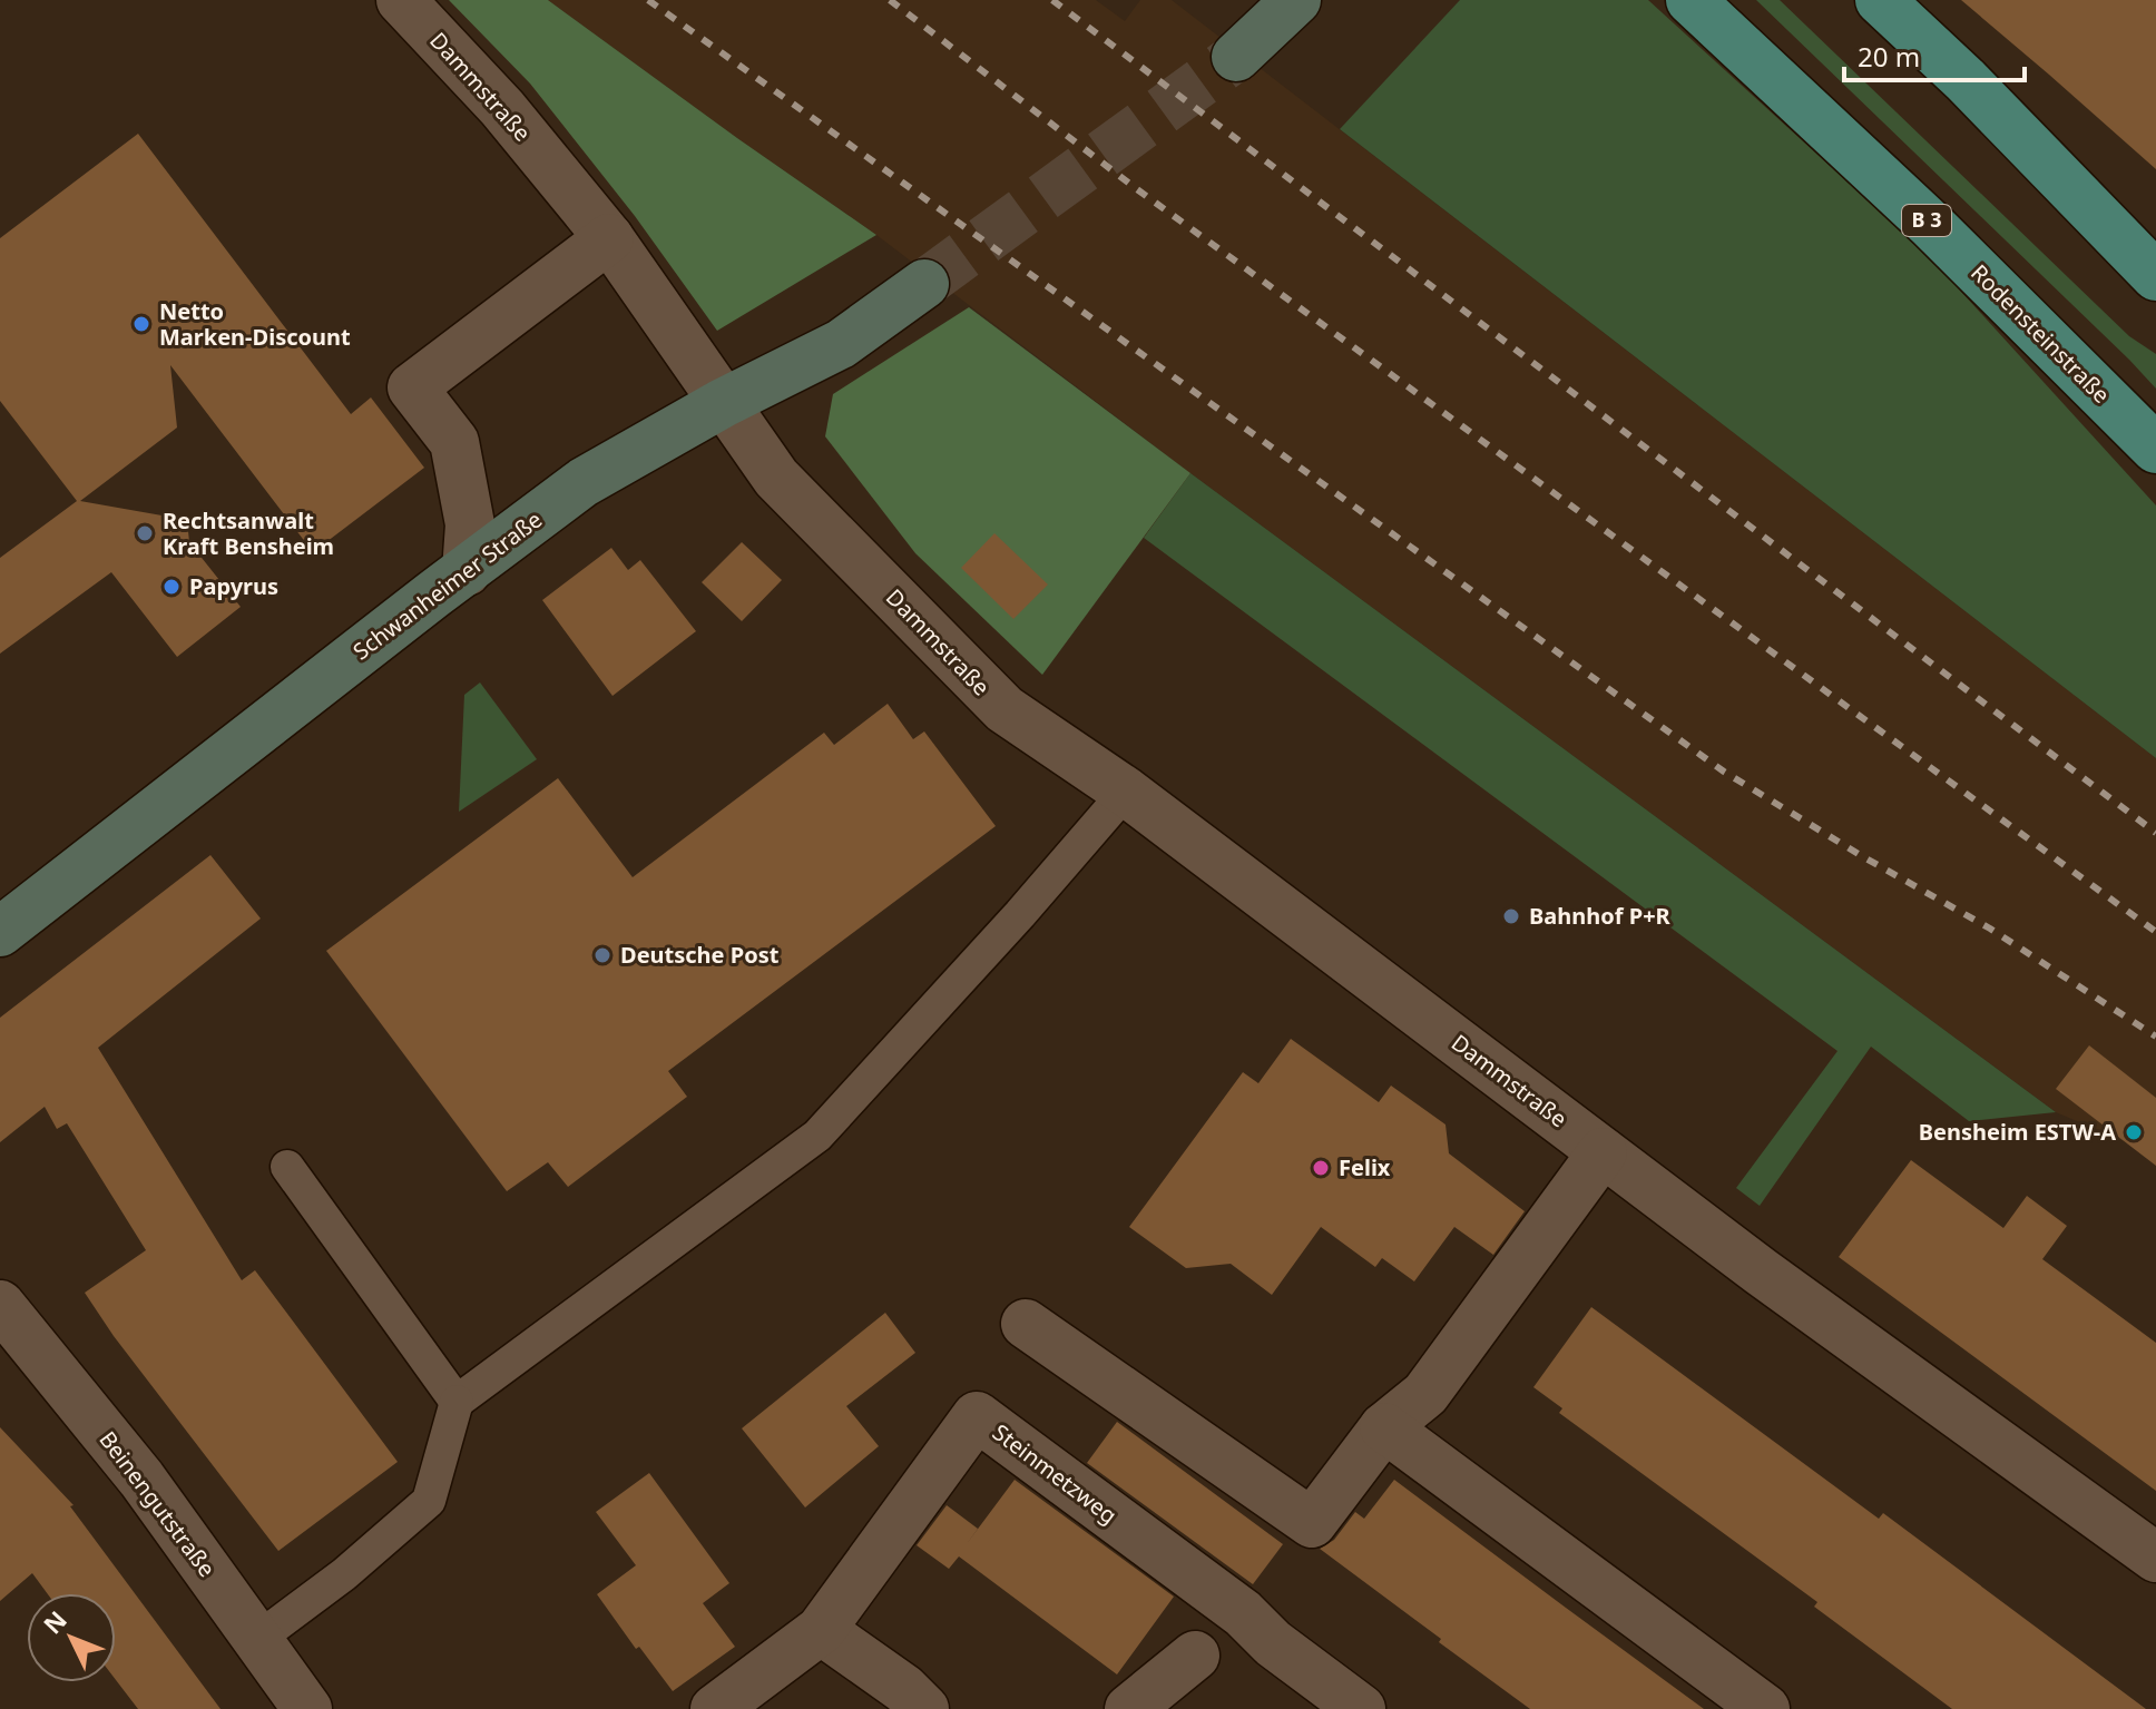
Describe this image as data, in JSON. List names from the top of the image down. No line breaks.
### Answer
{"streets":{"main road":["B 3","Rodensteinstraße","Schwanheimer Straße"],"street":["Dammstraße","Steinmetzweg","Beinengutstraße"]},"crossings":[["Dammstraße","Schwanheimer Straße"]],"places":["Netto Marken-Discount","Rechtsanwalt Kraft Bensheim","Papyrus","Bahnhof P+R","Deutsche Post","Bensheim ESTW-A","Felix"],"scale_bar":"20 m","north":"top left"}
